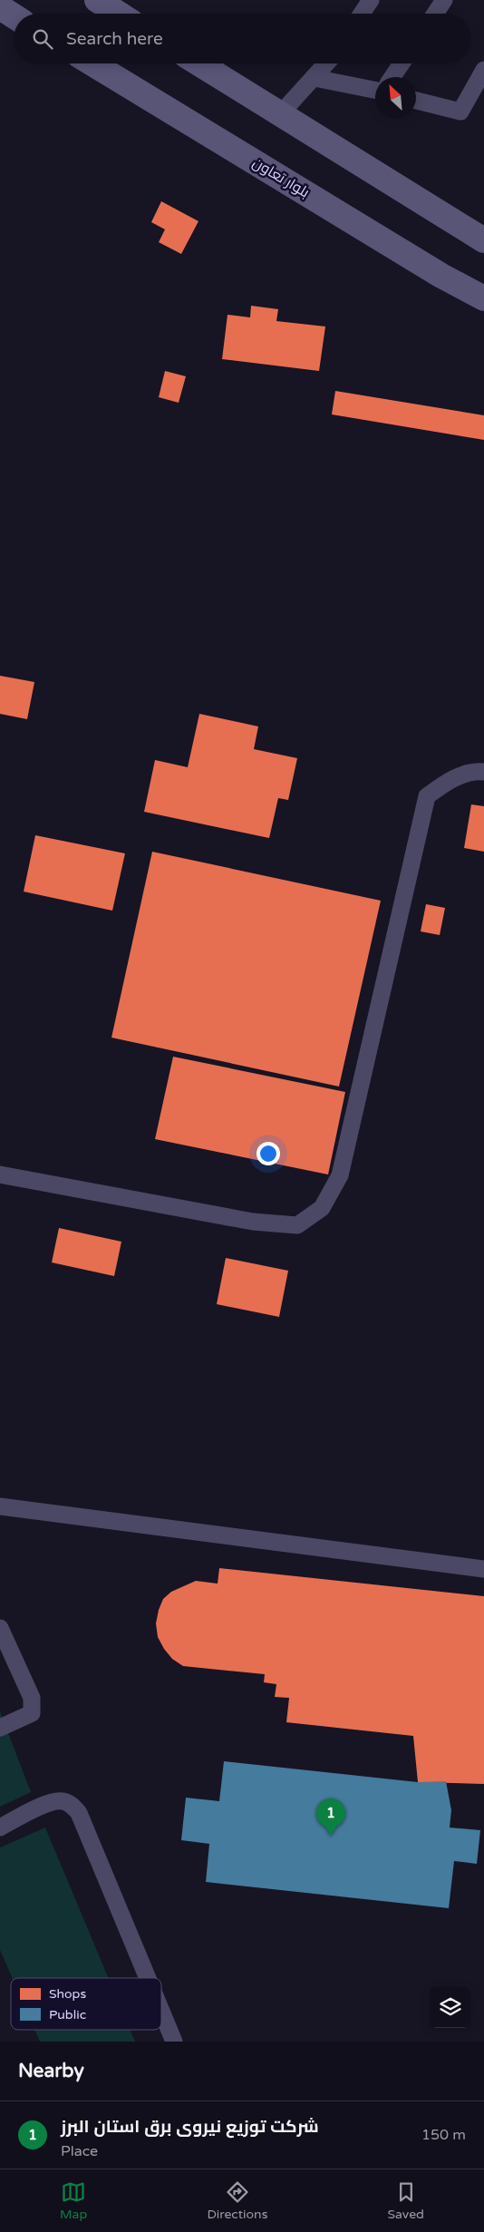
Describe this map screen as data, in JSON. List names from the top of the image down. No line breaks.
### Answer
{"streets":{"main road":["بلوار تعاون"]},"legend":["Shops","Public"],"north":"top left","page":{"search":"Search here","pins":"1","heading":"Nearby","list":[{"mark":"1","name":"شرکت توزیع نیروی برق استان البرز","note":"Place","value":"150 m"}],"nav":["Map","Directions","Saved"]}}
